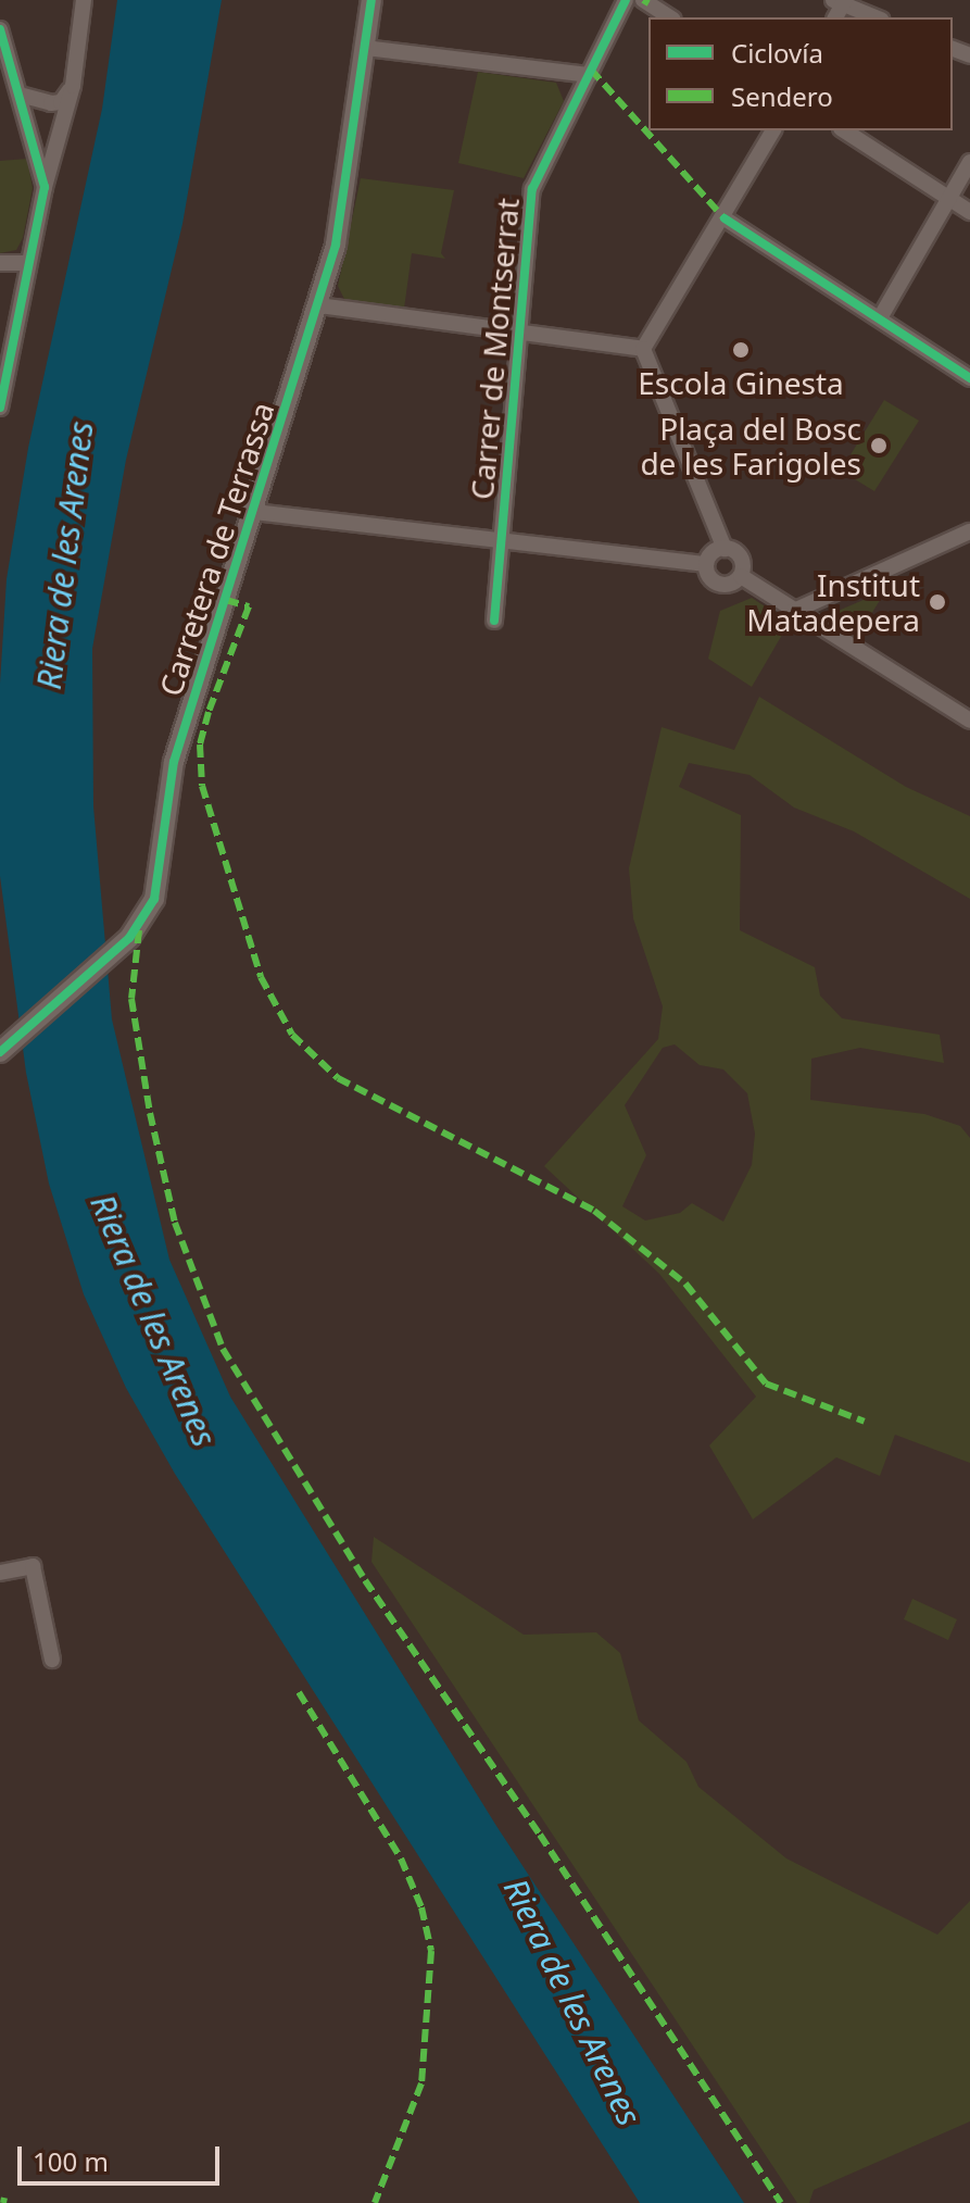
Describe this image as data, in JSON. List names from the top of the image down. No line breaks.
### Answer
{"streets":{"street":["Carrer de Montserrat","Carretera de Terrassa"]},"water":["Riera de les Arenes"],"places":["Escola Ginesta","Plaça del Bosc de les Farigoles","Institut Matadepera"],"legend":["Ciclovía","Sendero"],"scale_bar":"100 m"}
